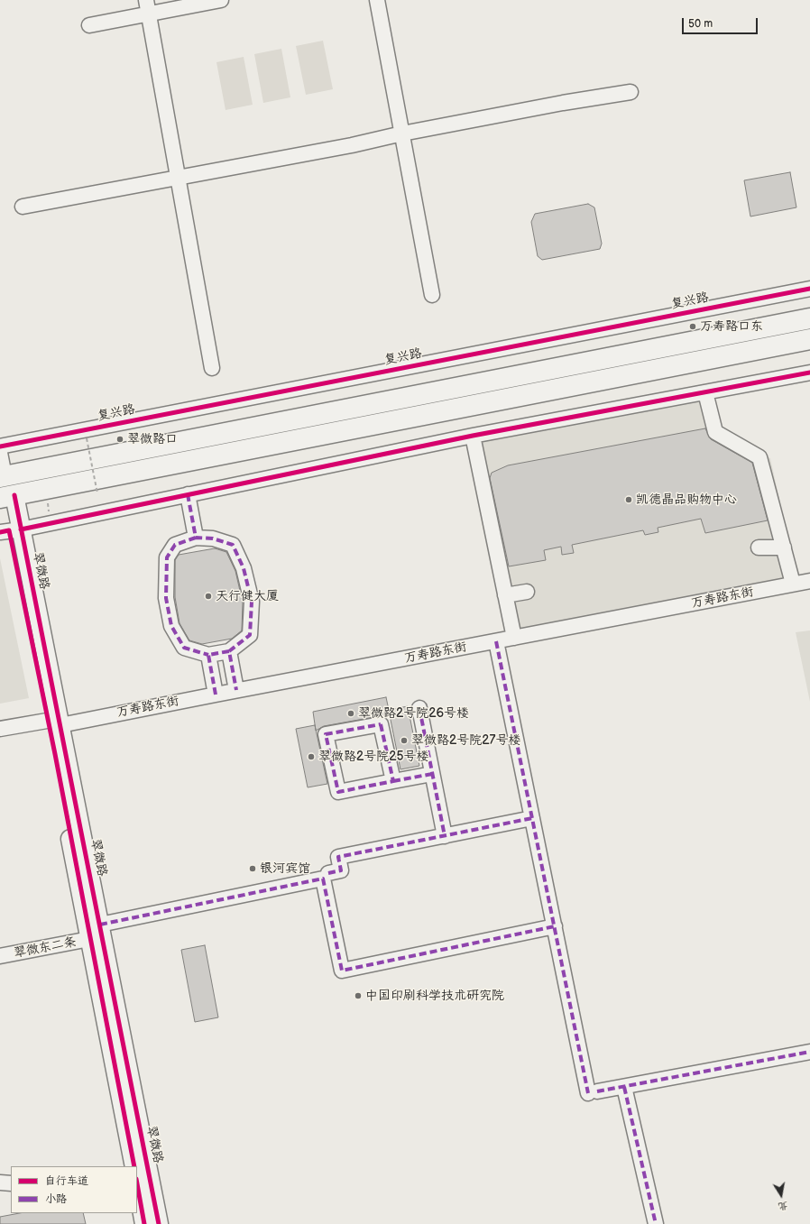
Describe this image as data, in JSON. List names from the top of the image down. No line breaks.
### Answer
{"streets":{"main road":["翠微路"],"street":["复兴路","万寿路东街","翠微东二条"]},"crossings":[["翠微路","万寿路东街"],["翠微路","翠微东二条"]],"places":["万寿路口东","翠微路口","凯德晶品购物中心","天行健大厦","翠微路2号院26号楼","翠微路2号院27号楼","翠微路2号院25号楼","银河宾馆","中国印刷科学技术研究院"],"legend":["自行车道","小路"],"scale_bar":"50 m","north":"bottom"}
